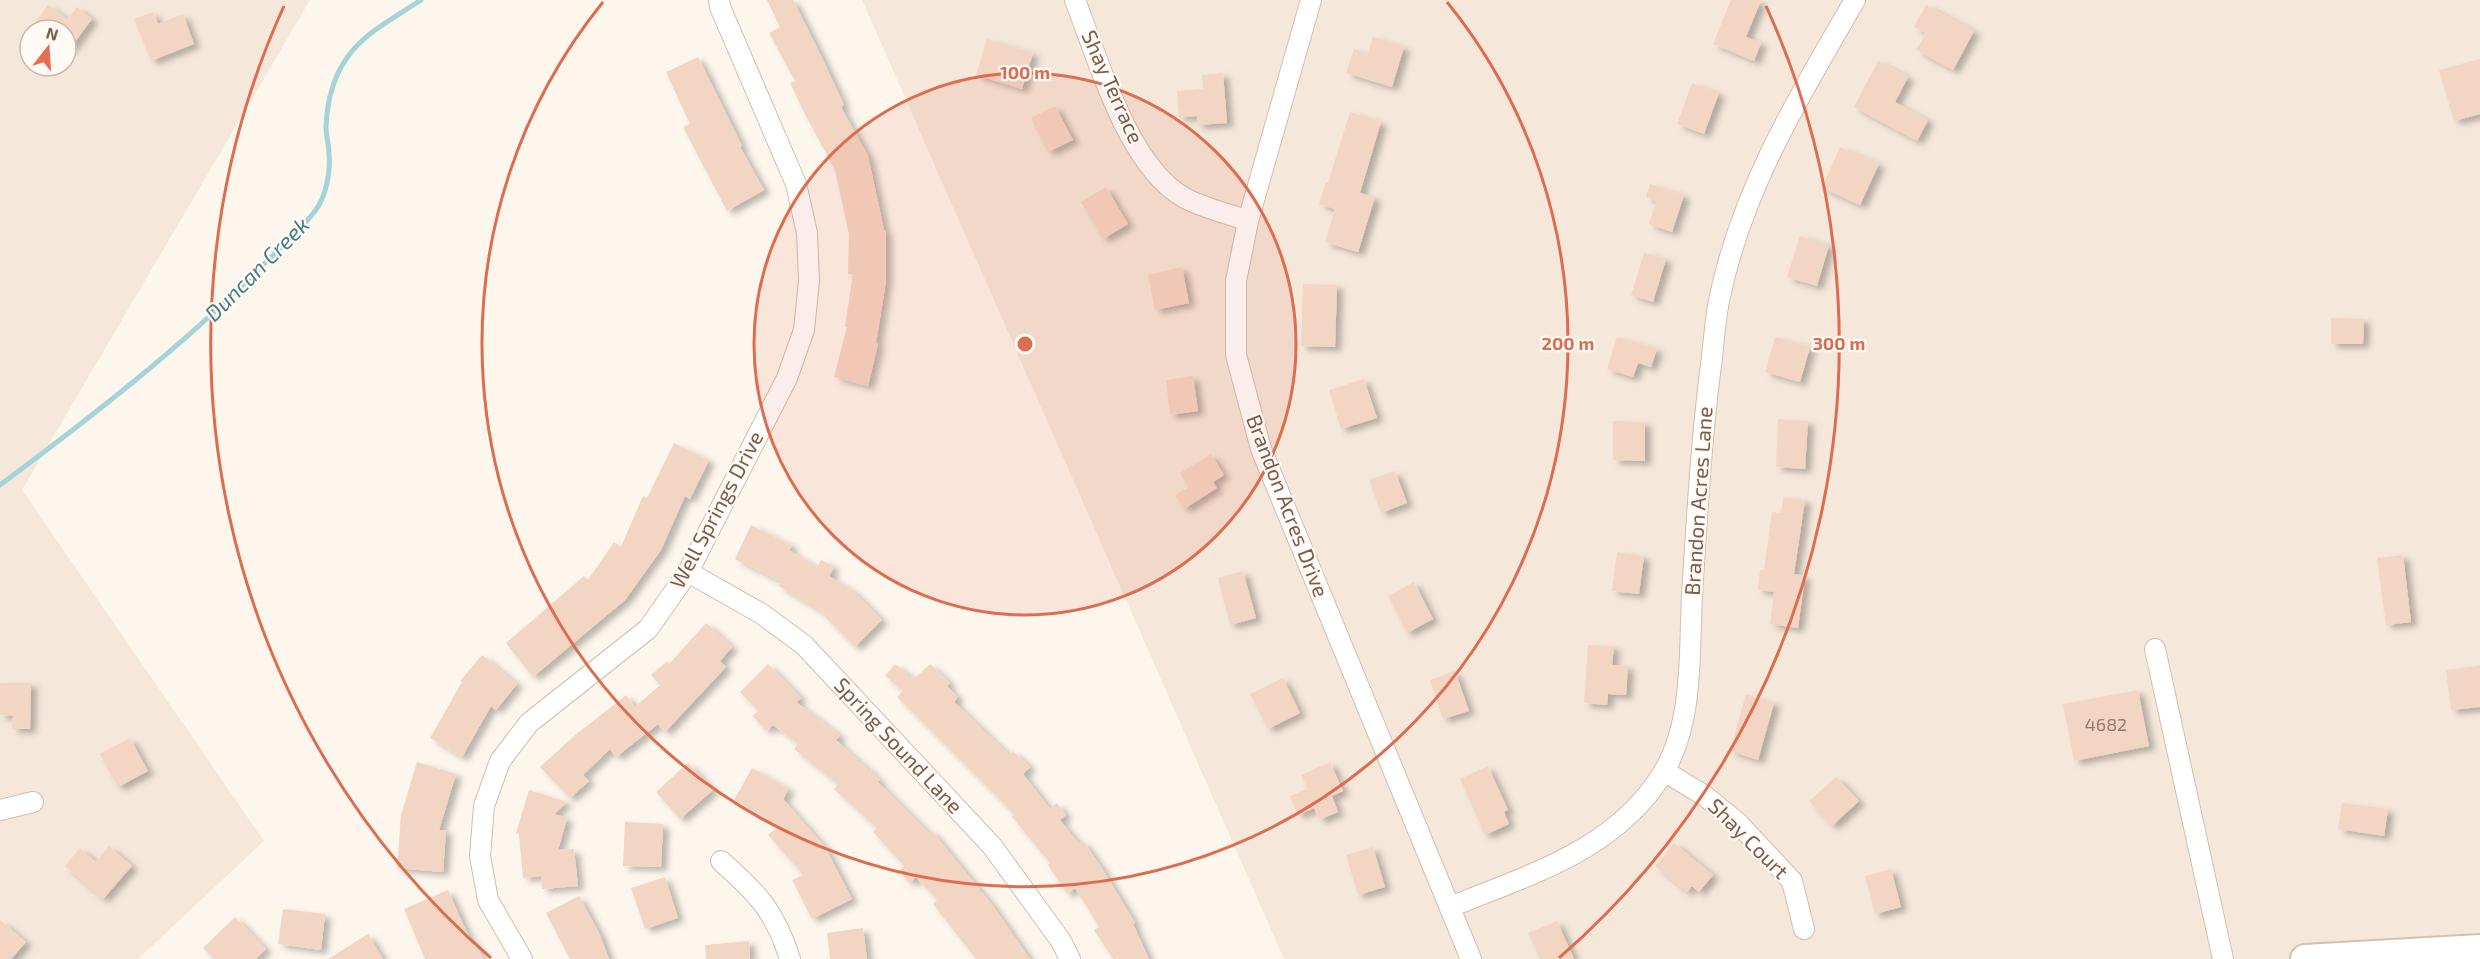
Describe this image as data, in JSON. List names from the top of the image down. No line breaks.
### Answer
{"streets":{"street":["Shay Terrace","Brandon Acres Lane","Brandon Acres Drive","Well Springs Drive","Spring Sound Lane","Shay Court"]},"crossings":[["Shay Terrace","Brandon Acres Drive"],["Brandon Acres Lane","Brandon Acres Drive"],["Brandon Acres Lane","Shay Court"],["Well Springs Drive","Spring Sound Lane"]],"water":["Duncan Creek"],"house_numbers":["4682"],"north":"top","rings":["100 m","200 m","300 m"]}
